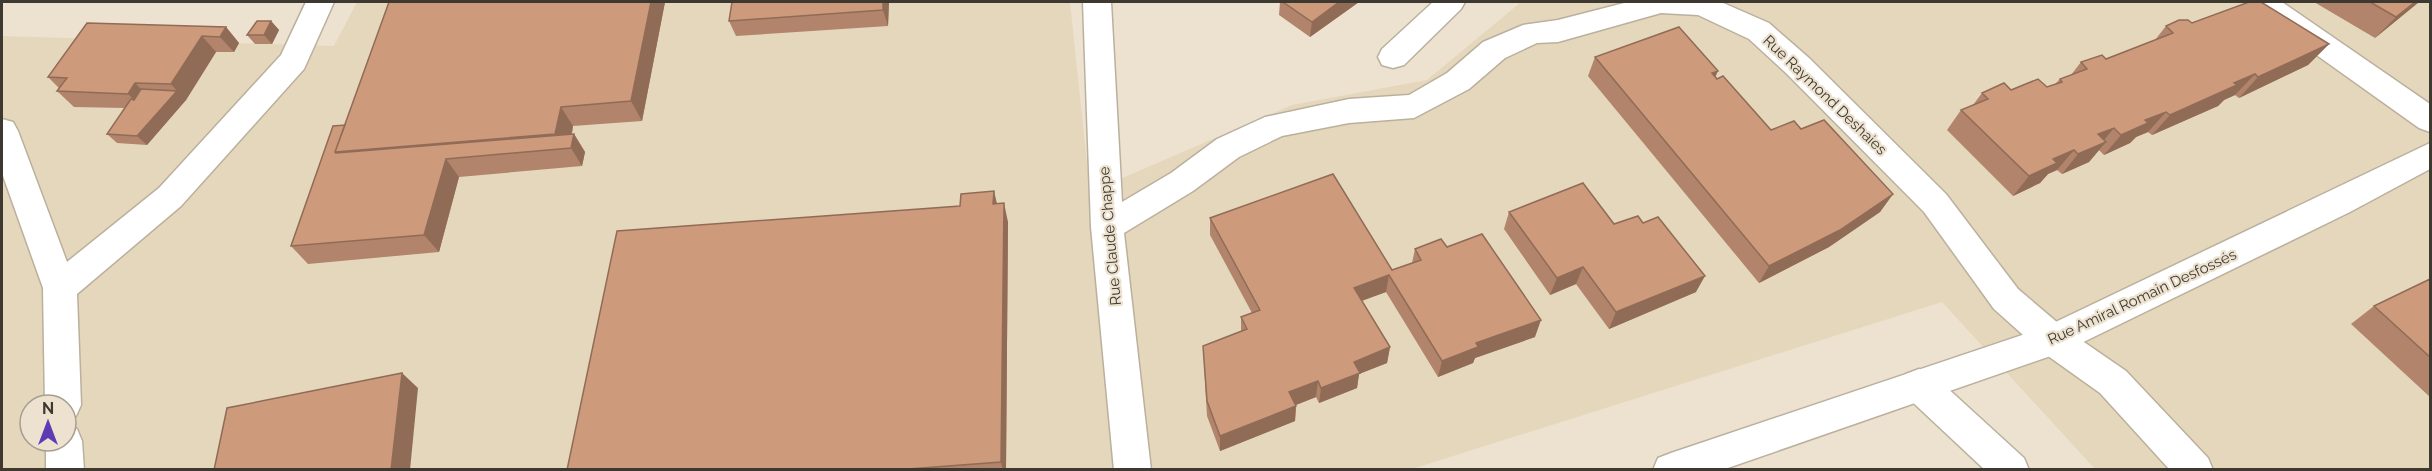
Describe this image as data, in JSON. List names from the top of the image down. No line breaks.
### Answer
{"streets":{"street":["Rue Raymond Deshaies","Rue Claude Chappe","Rue Amiral Romain Desfossés"]},"crossings":[["Rue Raymond Deshaies","Rue Claude Chappe"],["Rue Raymond Deshaies","Rue Amiral Romain Desfossés"]],"north":"top"}
